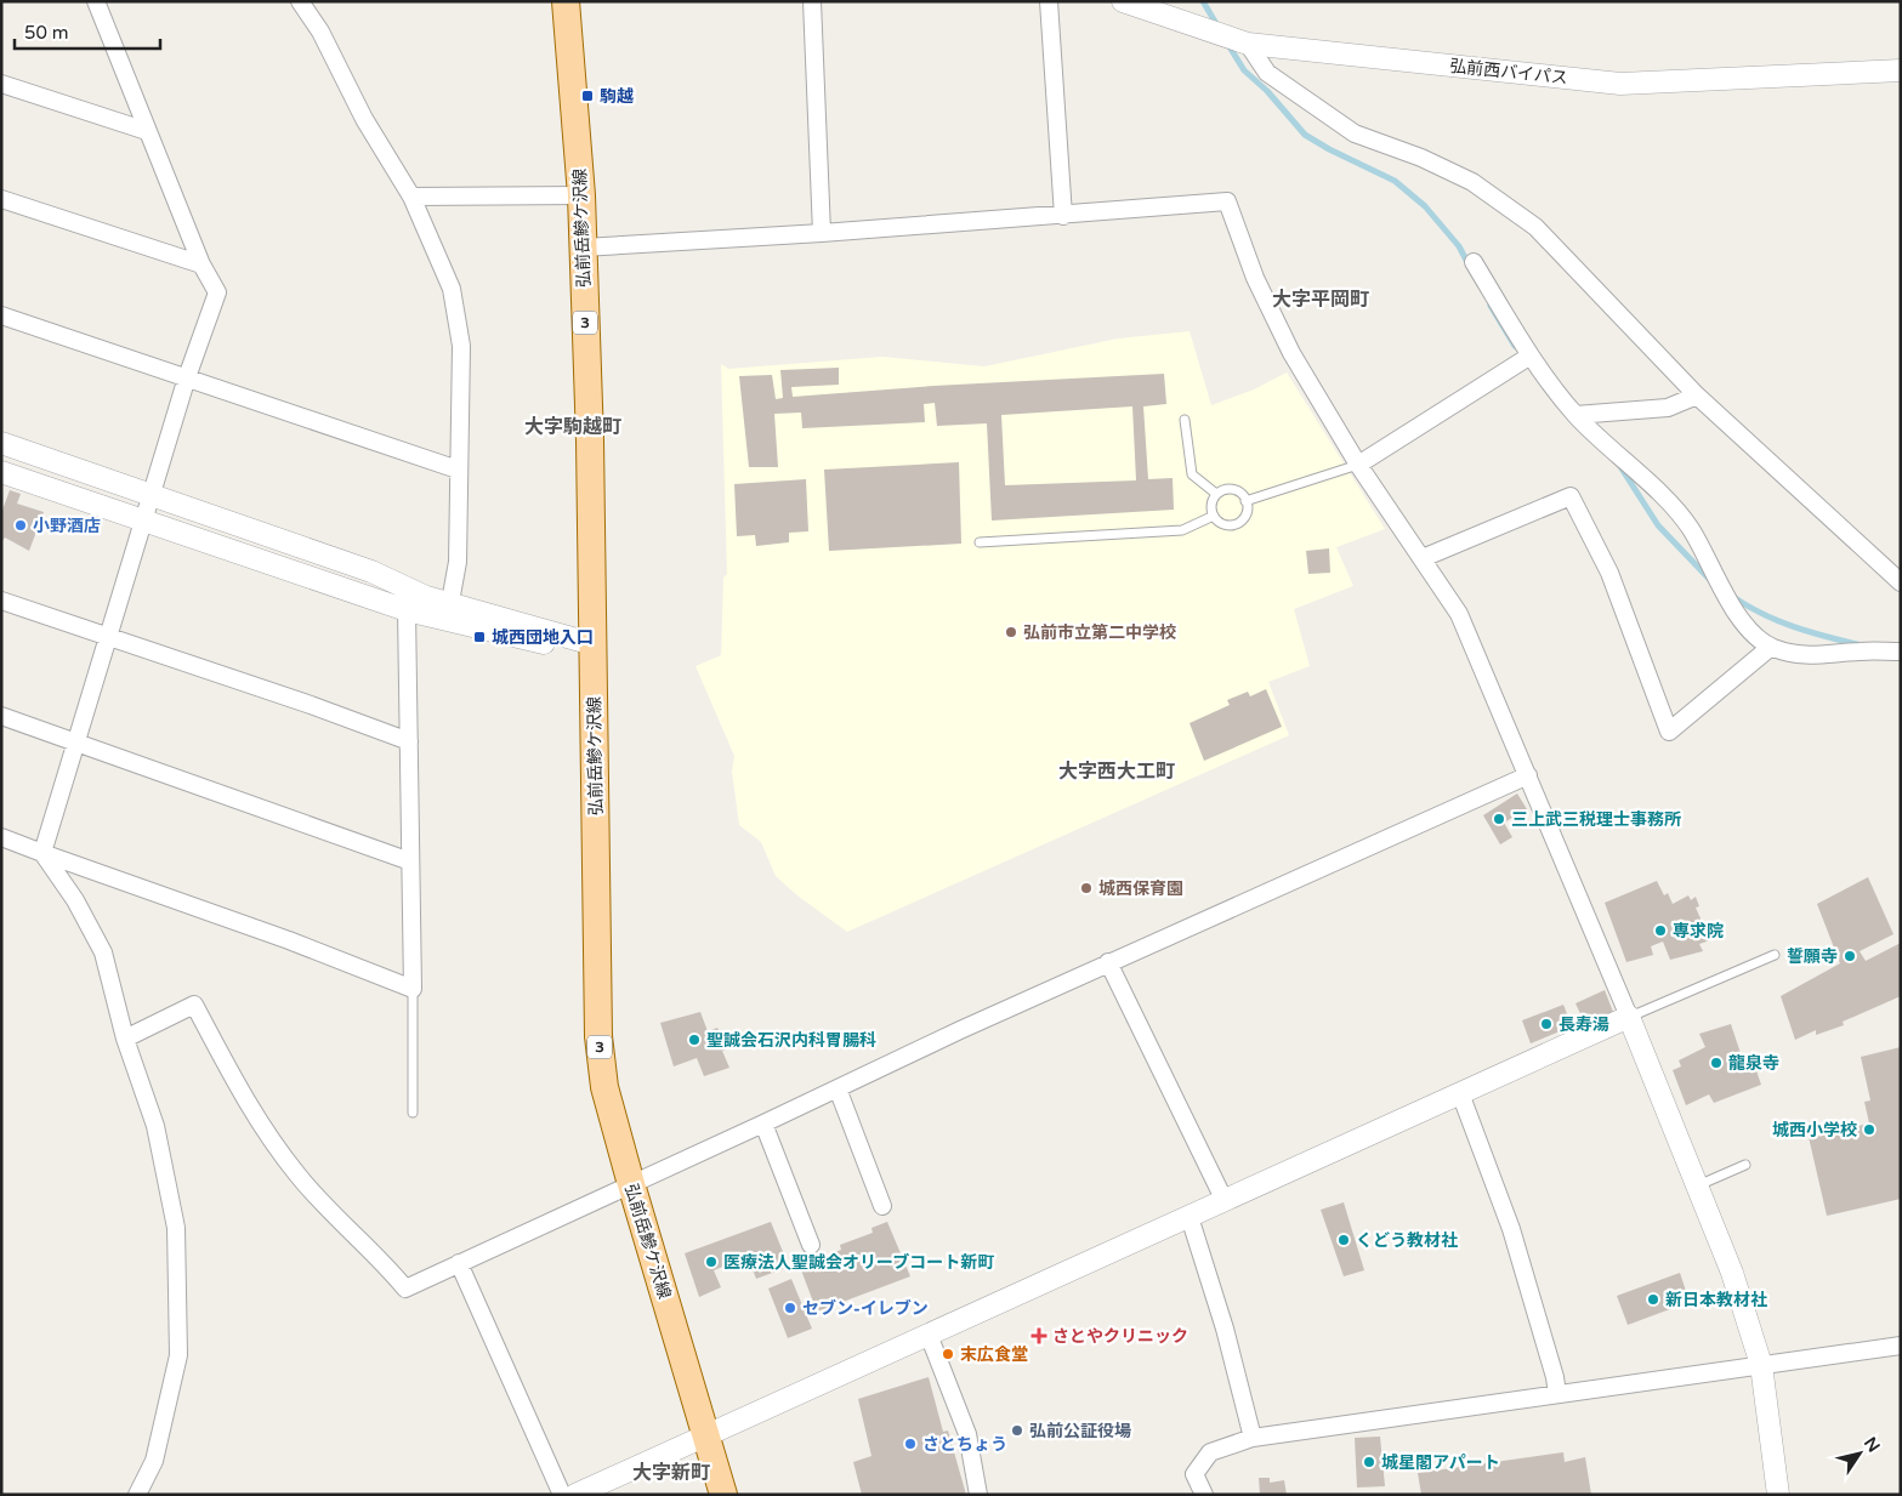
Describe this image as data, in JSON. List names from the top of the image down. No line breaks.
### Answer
{"streets":{"main road":["弘前岳鰺ケ沢線","3"],"street":["弘前西バイパス"]},"districts":["大字平岡町","大字駒越町","大字西大工町","大字新町"],"places":{"transit":["駒越","城西団地入口"],"other":["小野酒店","弘前市立第二中学校","三上武三税理士事務所","城西保育園","専求院","誓願寺","長寿湯","聖誠会石沢内科胃腸科","龍泉寺","城西小学校","くどう教材社","医療法人聖誠会オリーブコート新町","新日本教材社","セブン-イレブン","末広食堂","弘前公証役場","さとちょう","城星閣アパート"],"health":["さとやクリニック"]},"scale_bar":"50 m","north":"top right"}
